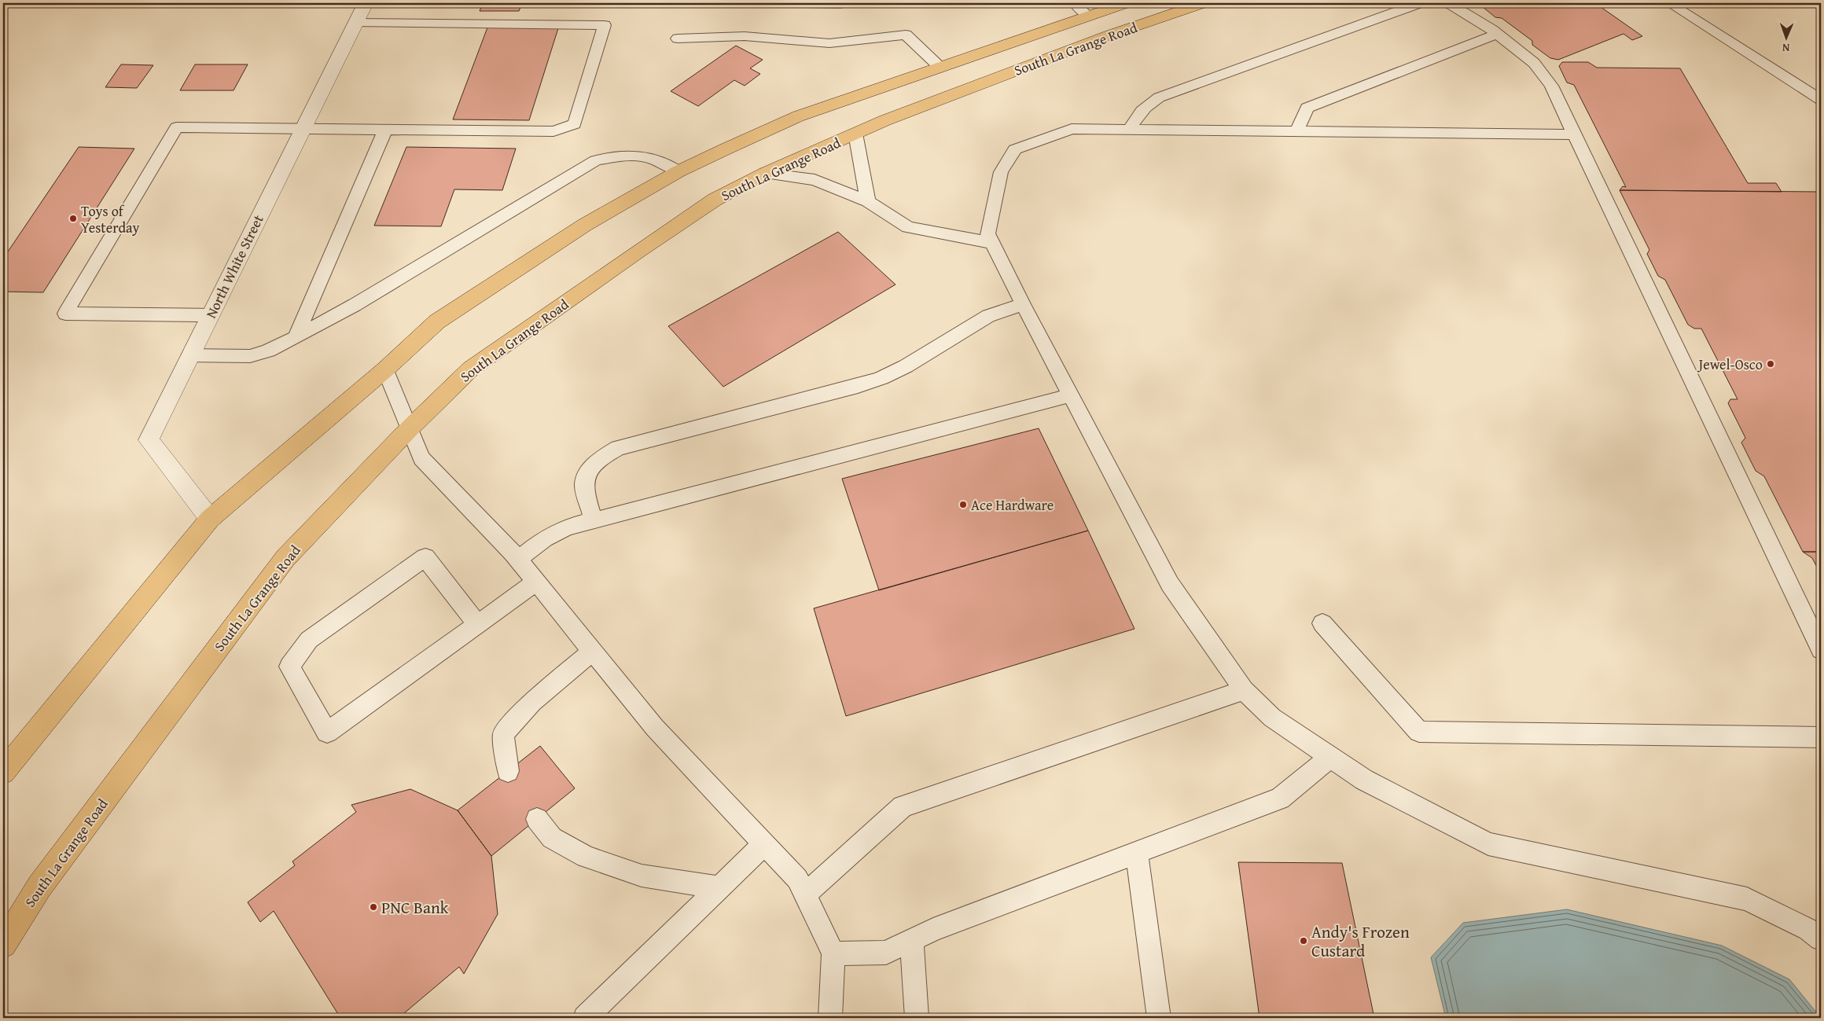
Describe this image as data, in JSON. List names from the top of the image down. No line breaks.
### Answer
{"streets":{"main road":["South La Grange Road"],"street":["North White Street"]},"crossings":[["South La Grange Road","North White Street"]],"places":["Toys of Yesterday","Jewel-Osco","Ace Hardware","PNC Bank","Andy's Frozen Custard"],"north":"bottom"}
